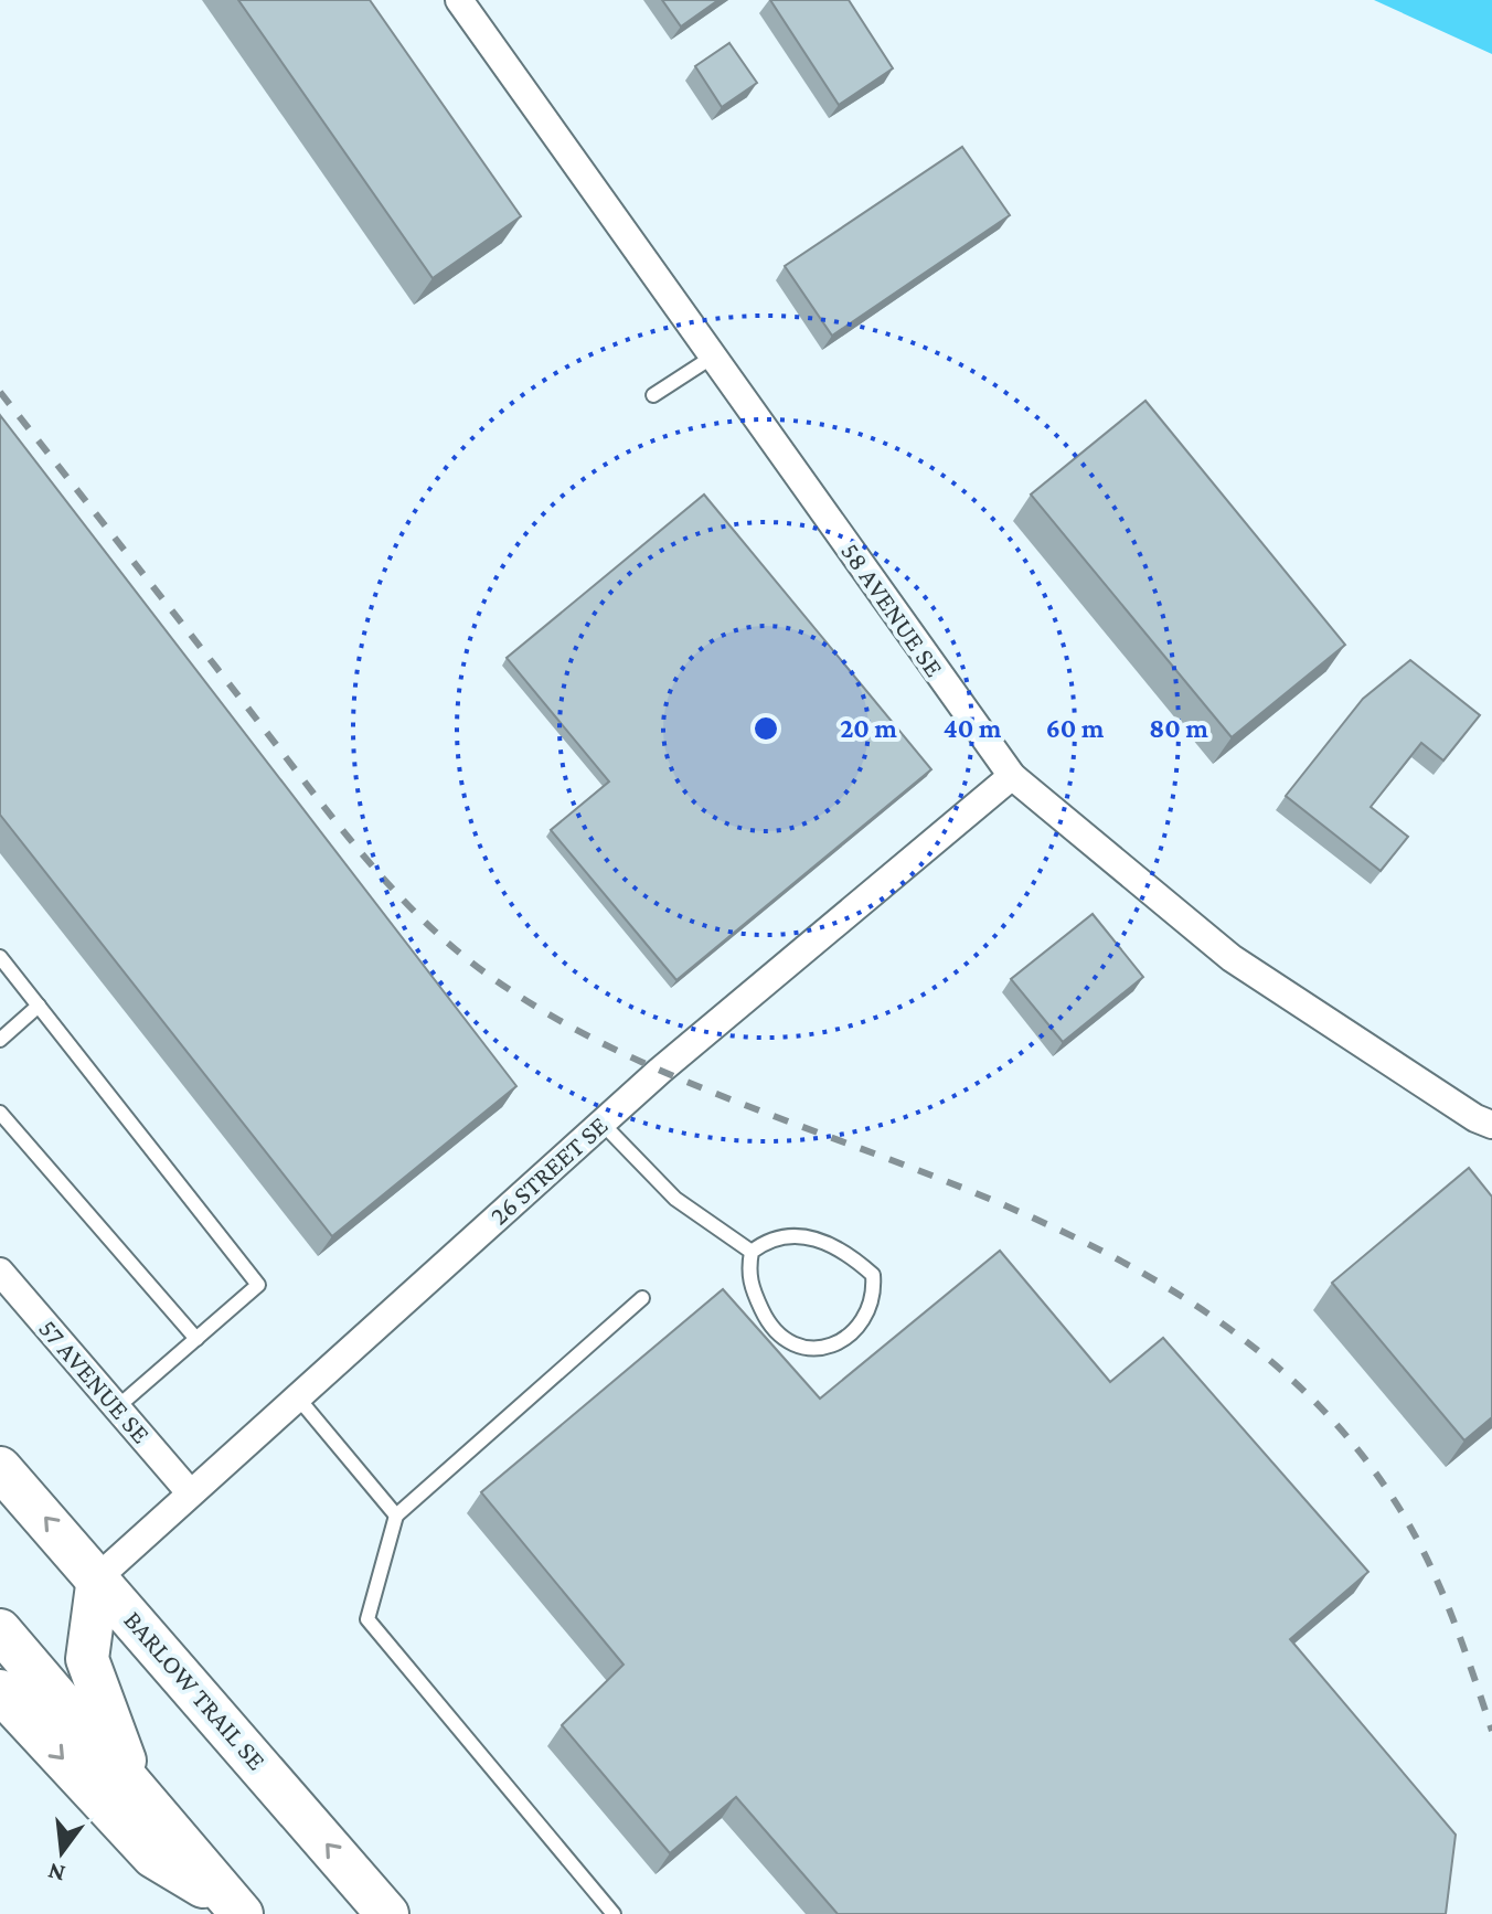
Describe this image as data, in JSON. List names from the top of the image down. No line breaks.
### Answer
{"streets":{"main road":["BARLOW TRAIL SE"],"street":["58 AVENUE SE","26 STREET SE","57 AVENUE SE"]},"crossings":[["58 AVENUE SE","26 STREET SE"],["26 STREET SE","57 AVENUE SE"],["26 STREET SE","BARLOW TRAIL SE"]],"north":"bottom","rings":["20 m","40 m","60 m","80 m"]}
